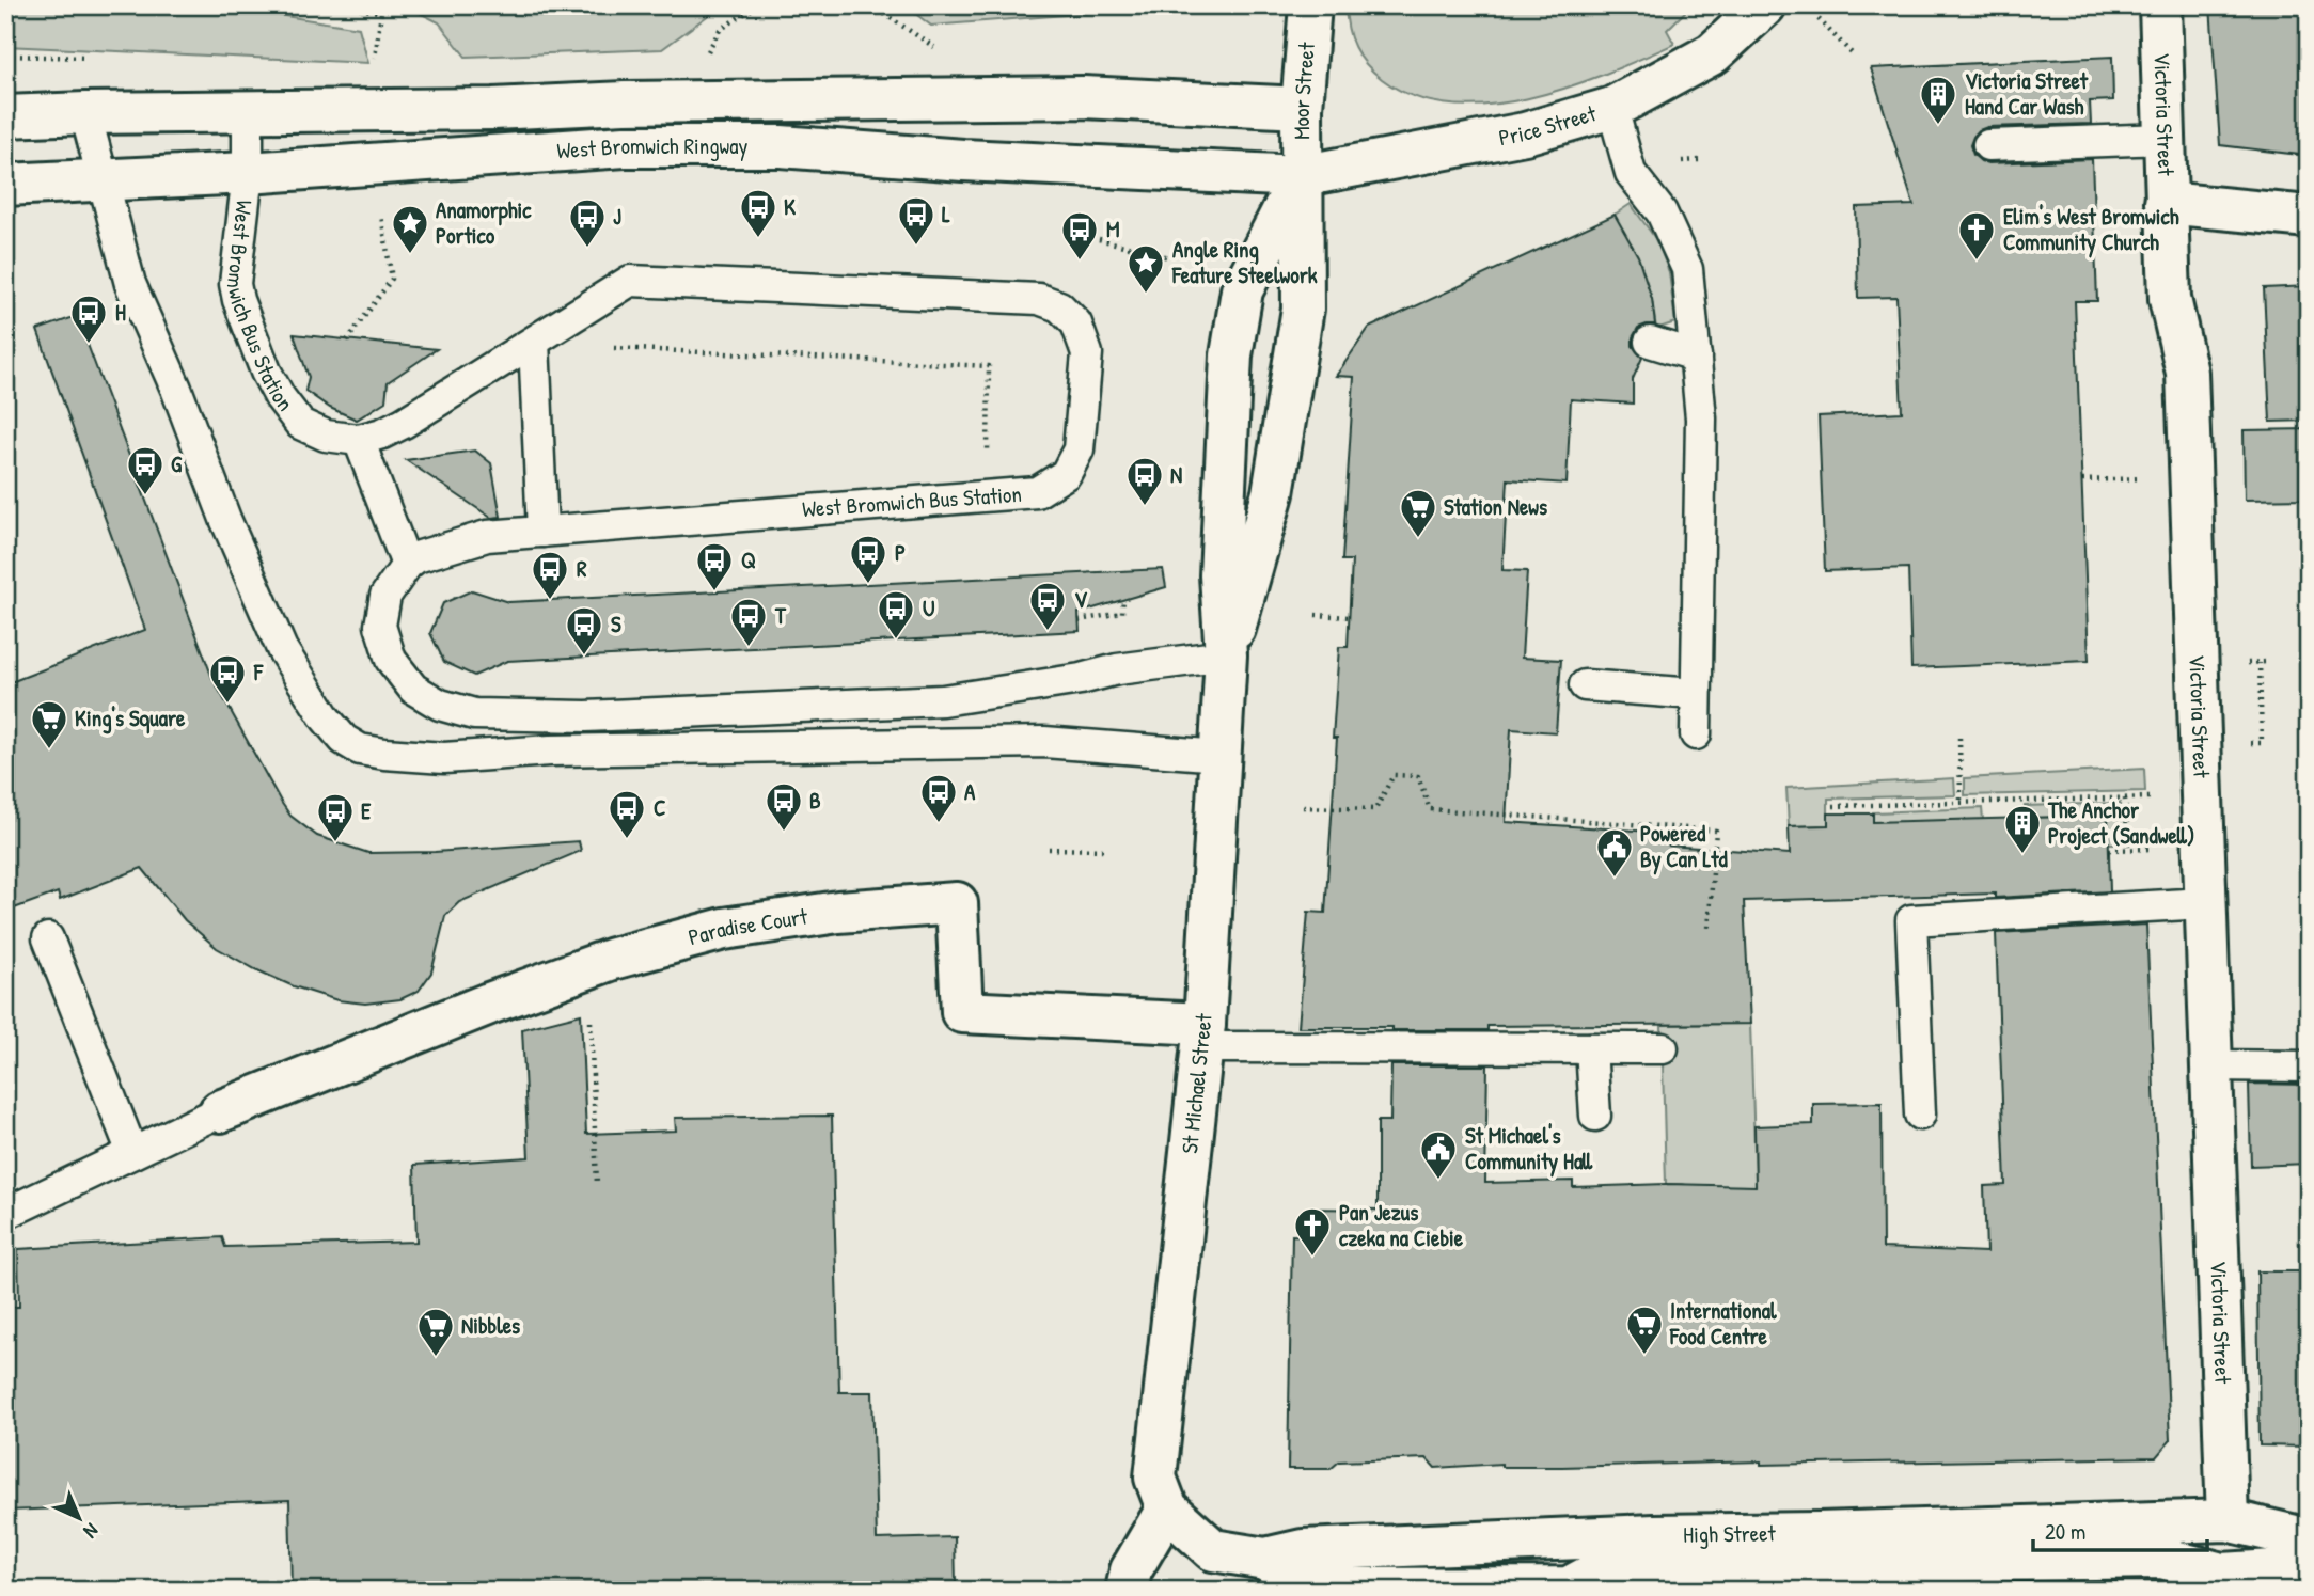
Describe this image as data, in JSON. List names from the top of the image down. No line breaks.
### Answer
{"streets":{"street":["Moor Street","Victoria Street","Price Street","West Bromwich Ringway","Paradise Court","St Michael Street","High Street"],"lane":["West Bromwich Bus Station"]},"crossings":[["Moor Street","Price Street"],["Moor Street","West Bromwich Ringway"],["Moor Street","St Michael Street"],["Victoria Street","High Street"],["Price Street","West Bromwich Ringway"],["West Bromwich Ringway","West Bromwich Bus Station"],["Paradise Court","St Michael Street"],["St Michael Street","High Street"]],"places":{"building":["Victoria Street Hand Car Wash","The Anchor Project (Sandwell)"],"bus stop":["K","L","J","M","H","G","N","P","Q","R","V","U","T","S","F","A","B","C","E"],"place":["Anamorphic Portico","Angle Ring Feature Steelwork"],"church":["Elim's West Bromwich Community Church","Pan Jezus czeka na Ciebie"],"supermarket":["Station News","King's Square","International Food Centre","Nibbles"],"public building":["Powered By Can Ltd","St Michael's Community Hall"]},"scale_bar":"20 m","north":"bottom right"}
